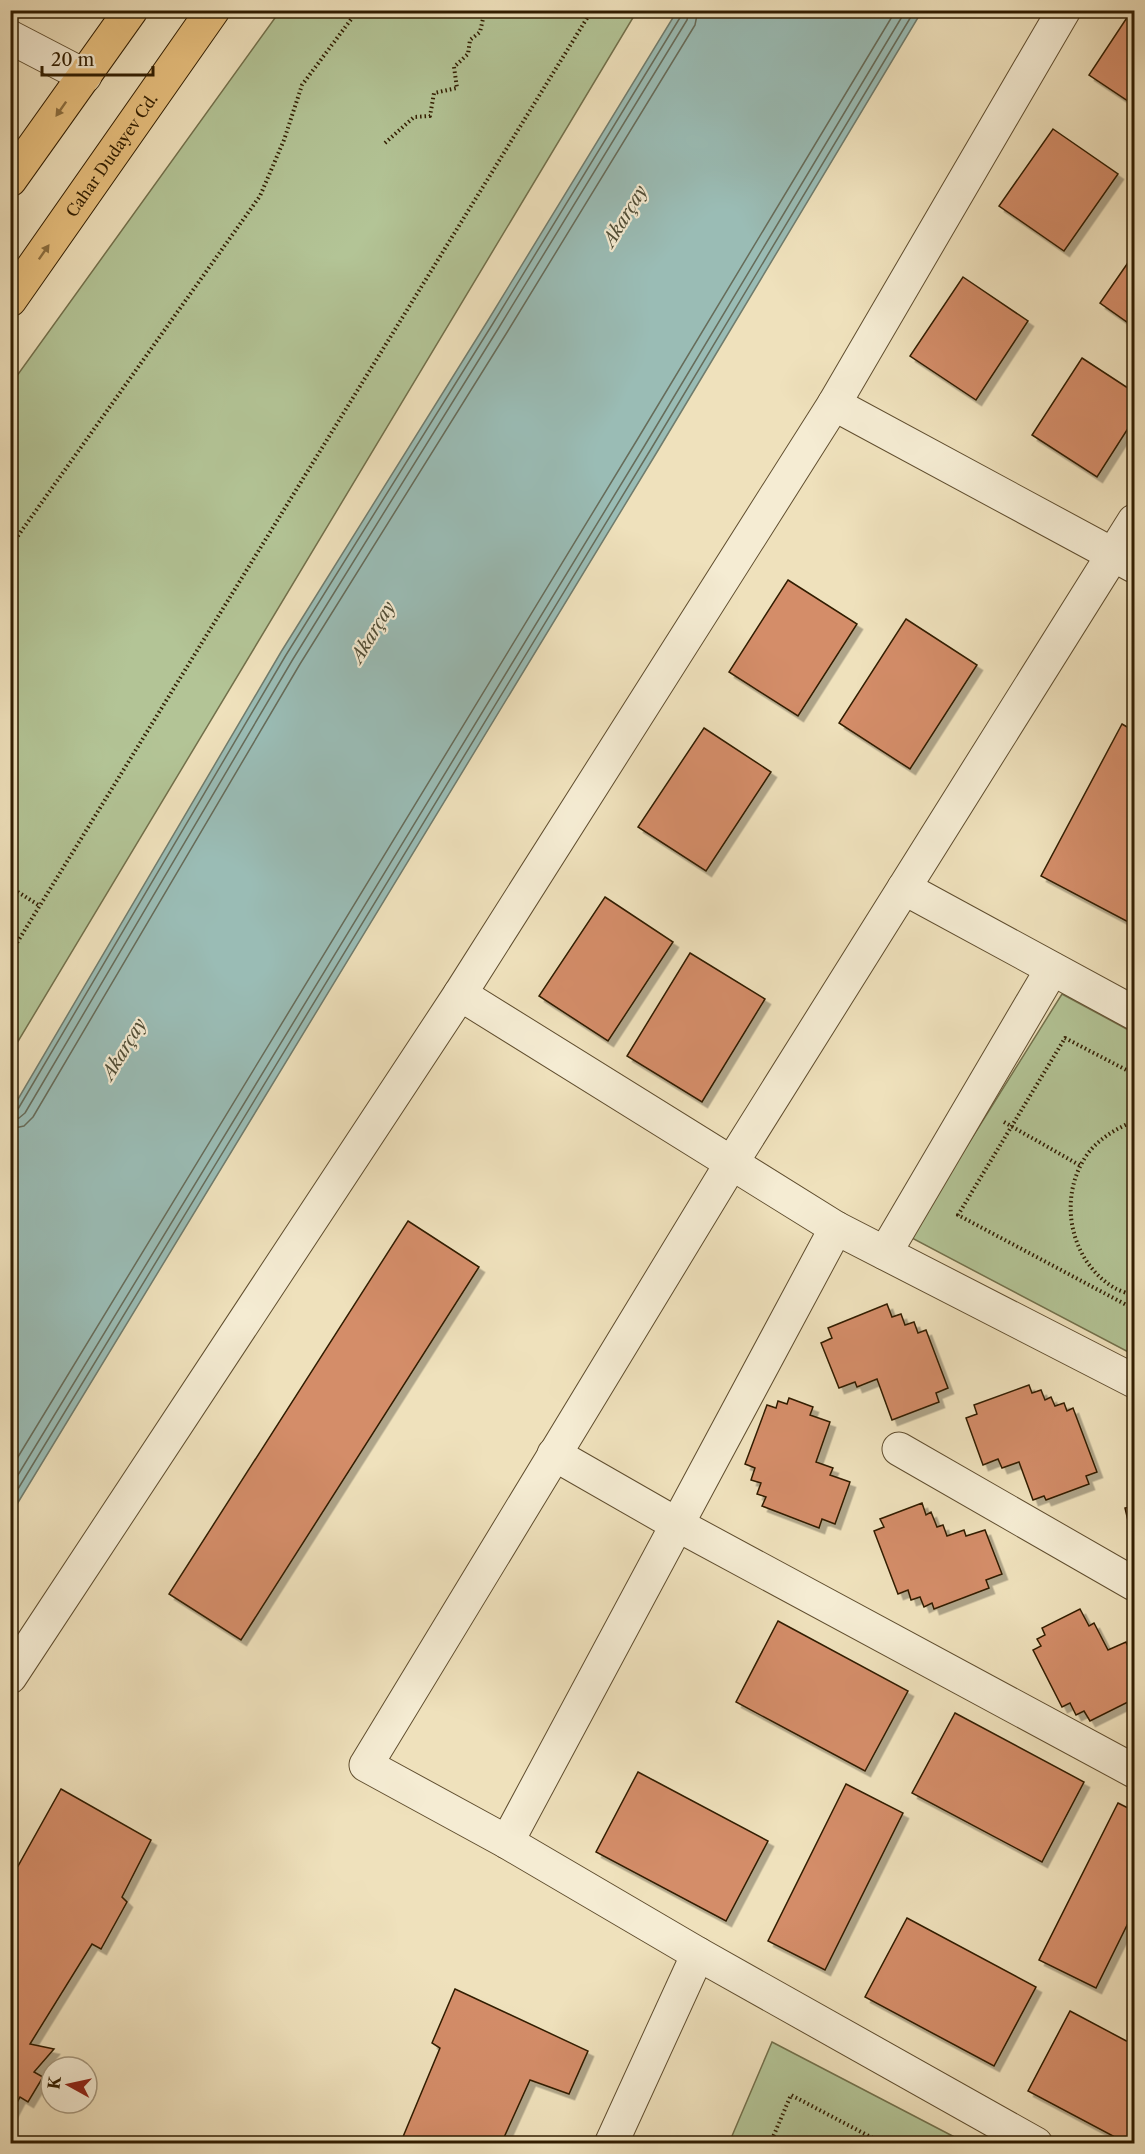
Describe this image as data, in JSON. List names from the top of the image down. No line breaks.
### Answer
{"streets":{"main road":["Cahar Dudayev Cd."]},"water":["Akarçay"],"scale_bar":"20 m","north":"left"}
